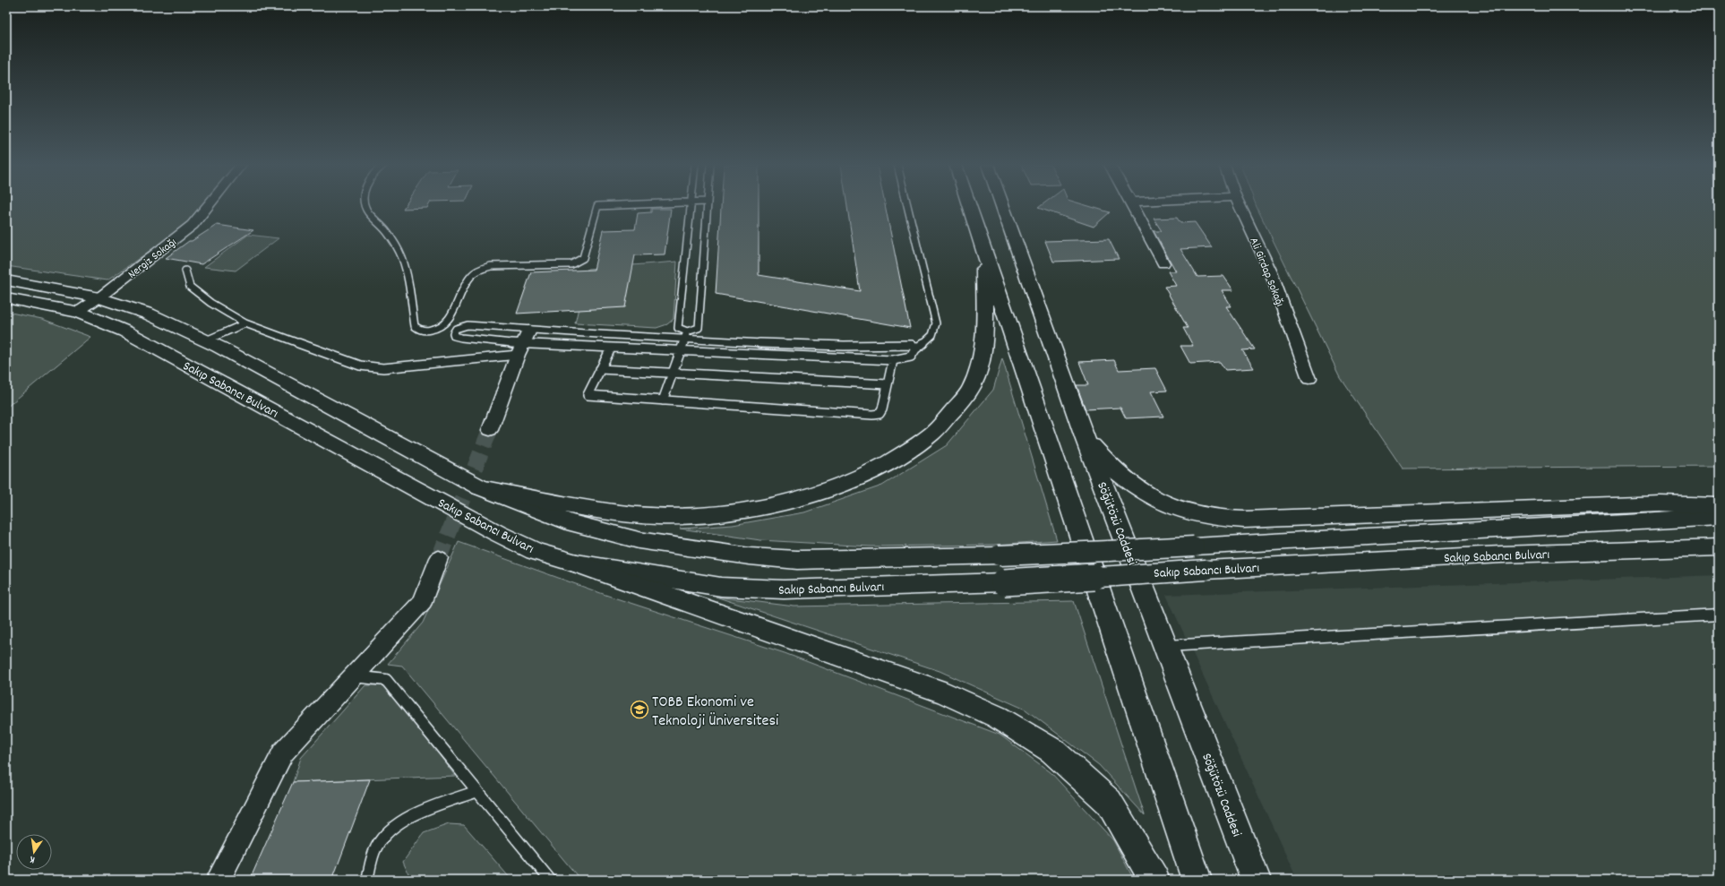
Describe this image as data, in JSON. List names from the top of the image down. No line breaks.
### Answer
{"streets":{"main road":["Sakıp Sabancı Bulvarı","Söğütözü Caddesi"],"street":["Nergiz Sokağı","Ali Girdap Sokağı"]},"crossings":[["Nergiz Sokağı","Sakıp Sabancı Bulvarı"]],"places":{"school or university":["TOBB Ekonomi ve Teknoloji Üniversitesi"]},"north":"bottom"}
